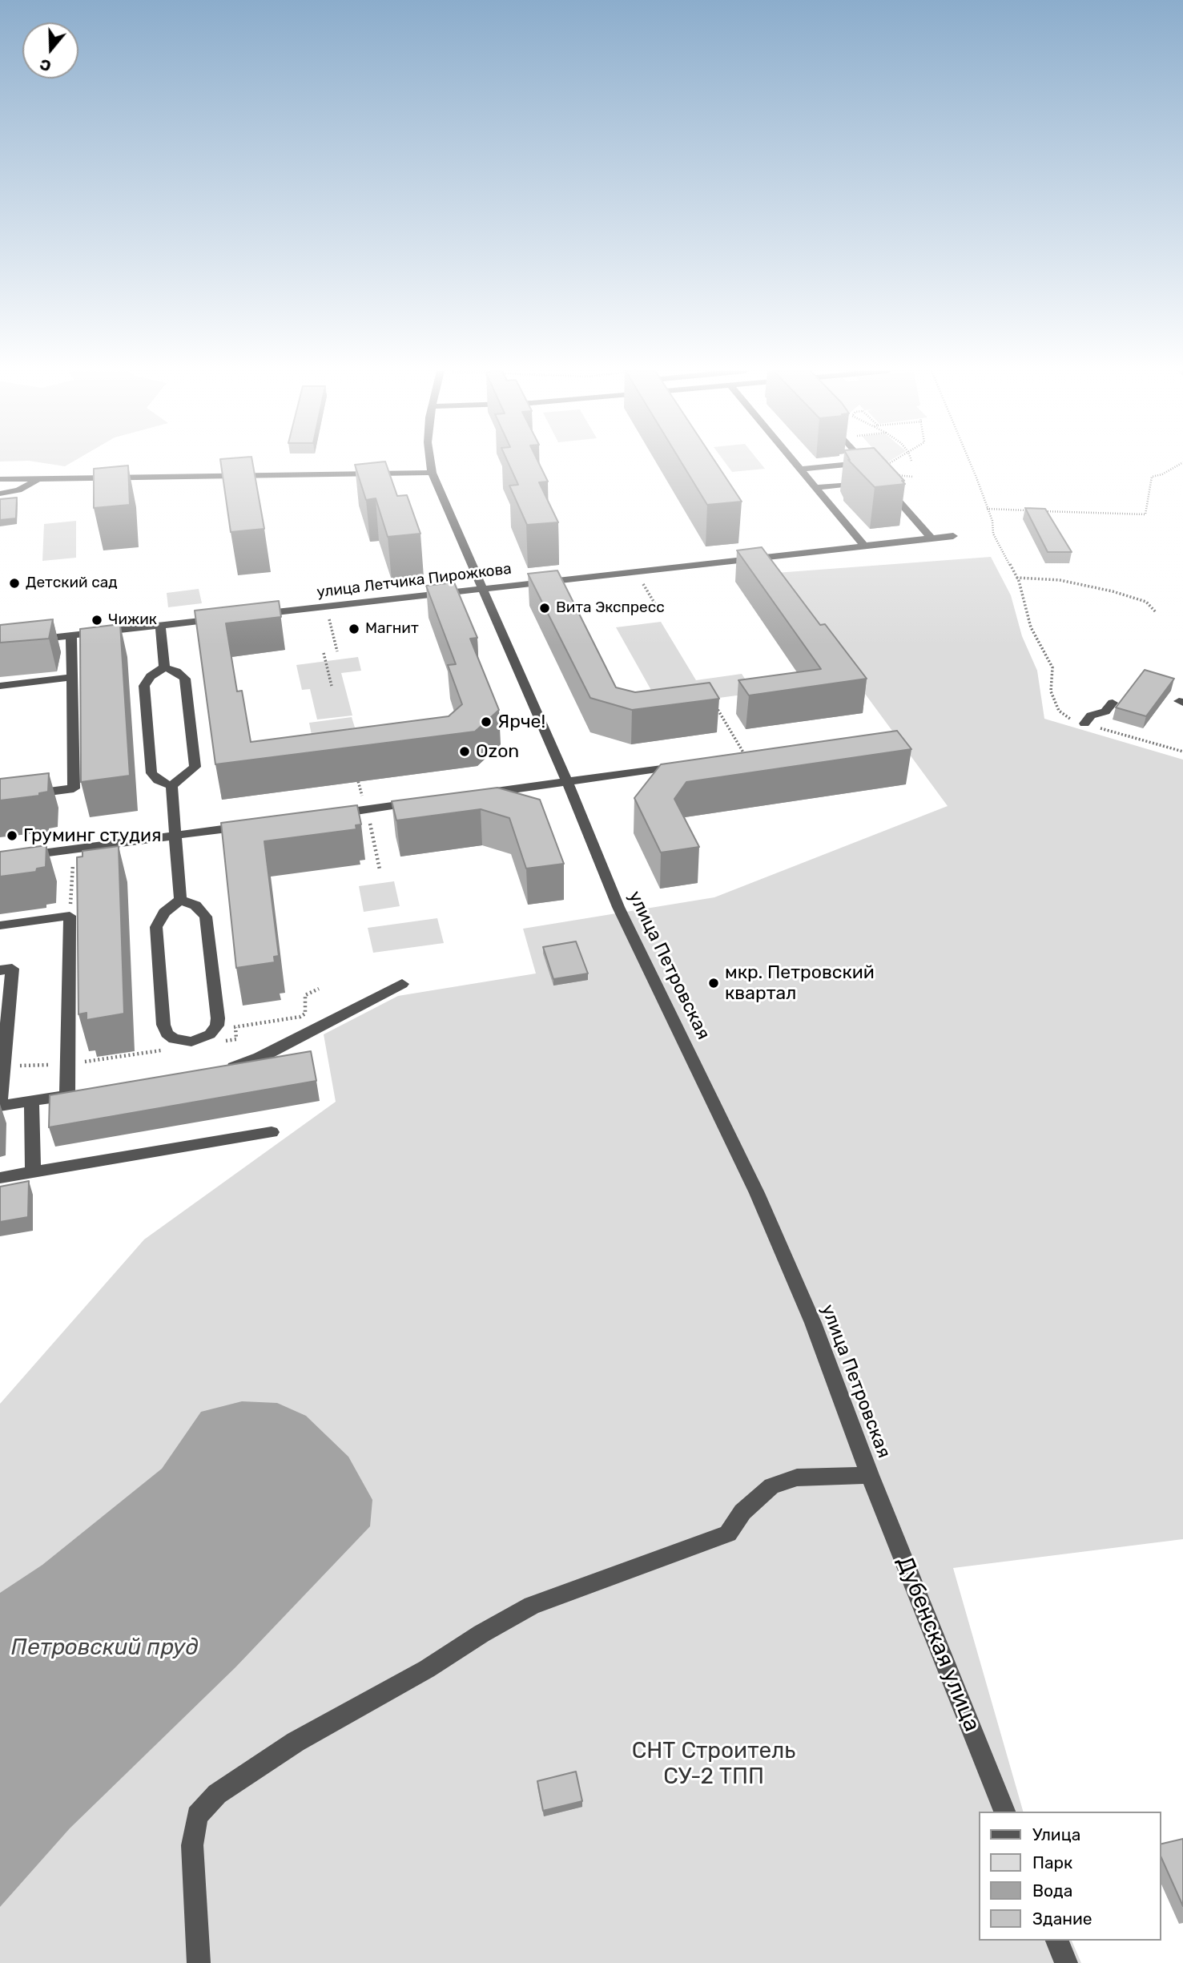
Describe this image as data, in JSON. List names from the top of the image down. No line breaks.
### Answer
{"streets":{"street":["улица Летчика Пирожкова","улица Петровская","Дубенская улица"]},"crossings":[["улица Летчика Пирожкова","улица Петровская"],["улица Петровская","Дубенская улица"]],"water":["Петровский пруд"],"parks":["СНТ Строитель СУ-2 ТПП"],"places":["Детский сад","Вита Экспресс","Чижик","Магнит","Ярче!","Ozon","Груминг студия","мкр. Петровский квартал"],"legend":["Улица","Парк","Вода","Здание"],"north":"bottom"}
